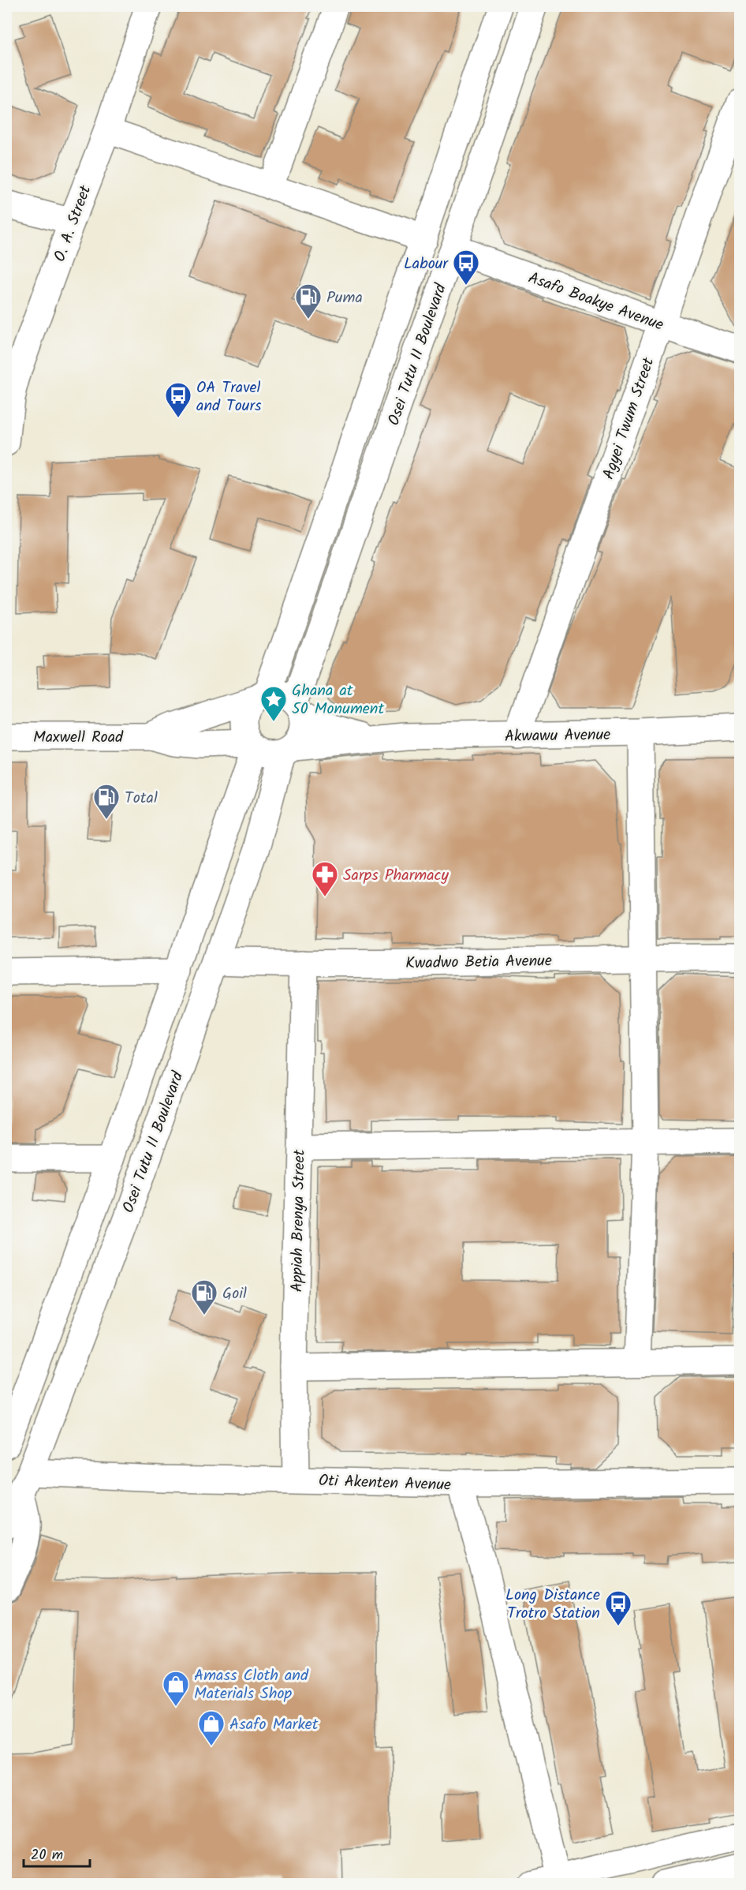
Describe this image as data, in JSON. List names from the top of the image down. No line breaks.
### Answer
{"streets":{"street":["O. A. Street","Asafo Boakye Avenue","Osei Tutu II Boulevard","Agyei Twum Street","Akwawu Avenue","Maxwell Road","Kwadwo Betia Avenue","Appiah Brenya Street","Oti Akenten Avenue"]},"crossings":[["Asafo Boakye Avenue","Osei Tutu II Boulevard"],["Asafo Boakye Avenue","Agyei Twum Street"],["Osei Tutu II Boulevard","Akwawu Avenue"],["Osei Tutu II Boulevard","Maxwell Road"],["Osei Tutu II Boulevard","Kwadwo Betia Avenue"],["Osei Tutu II Boulevard","Oti Akenten Avenue"],["Agyei Twum Street","Akwawu Avenue"],["Akwawu Avenue","Maxwell Road"],["Kwadwo Betia Avenue","Appiah Brenya Street"],["Appiah Brenya Street","Oti Akenten Avenue"]],"places":{"bus stop":["Labour","OA Travel and Tours","Long Distance Trotro Station"],"fuel station":["Puma","Total","Goil"],"place":["Ghana at 50 Monument"],"pharmacy":["Sarps Pharmacy"],"shop":["Amass Cloth and Materials Shop","Asafo Market"]},"scale_bar":"20 m"}
